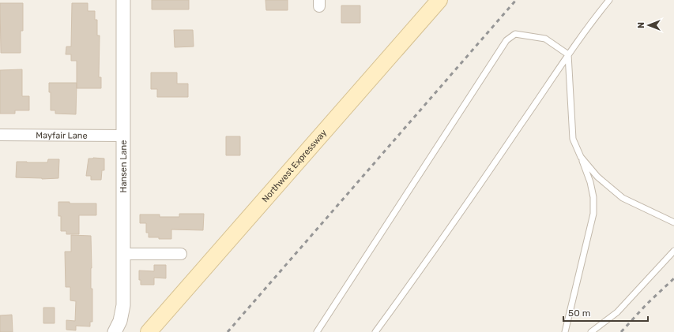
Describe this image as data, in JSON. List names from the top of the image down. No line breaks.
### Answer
{"streets":{"main road":["Northwest Expressway"],"street":["Mayfair Lane","Hansen Lane"]},"crossings":[["Mayfair Lane","Hansen Lane"]],"scale_bar":"50 m","north":"left"}
